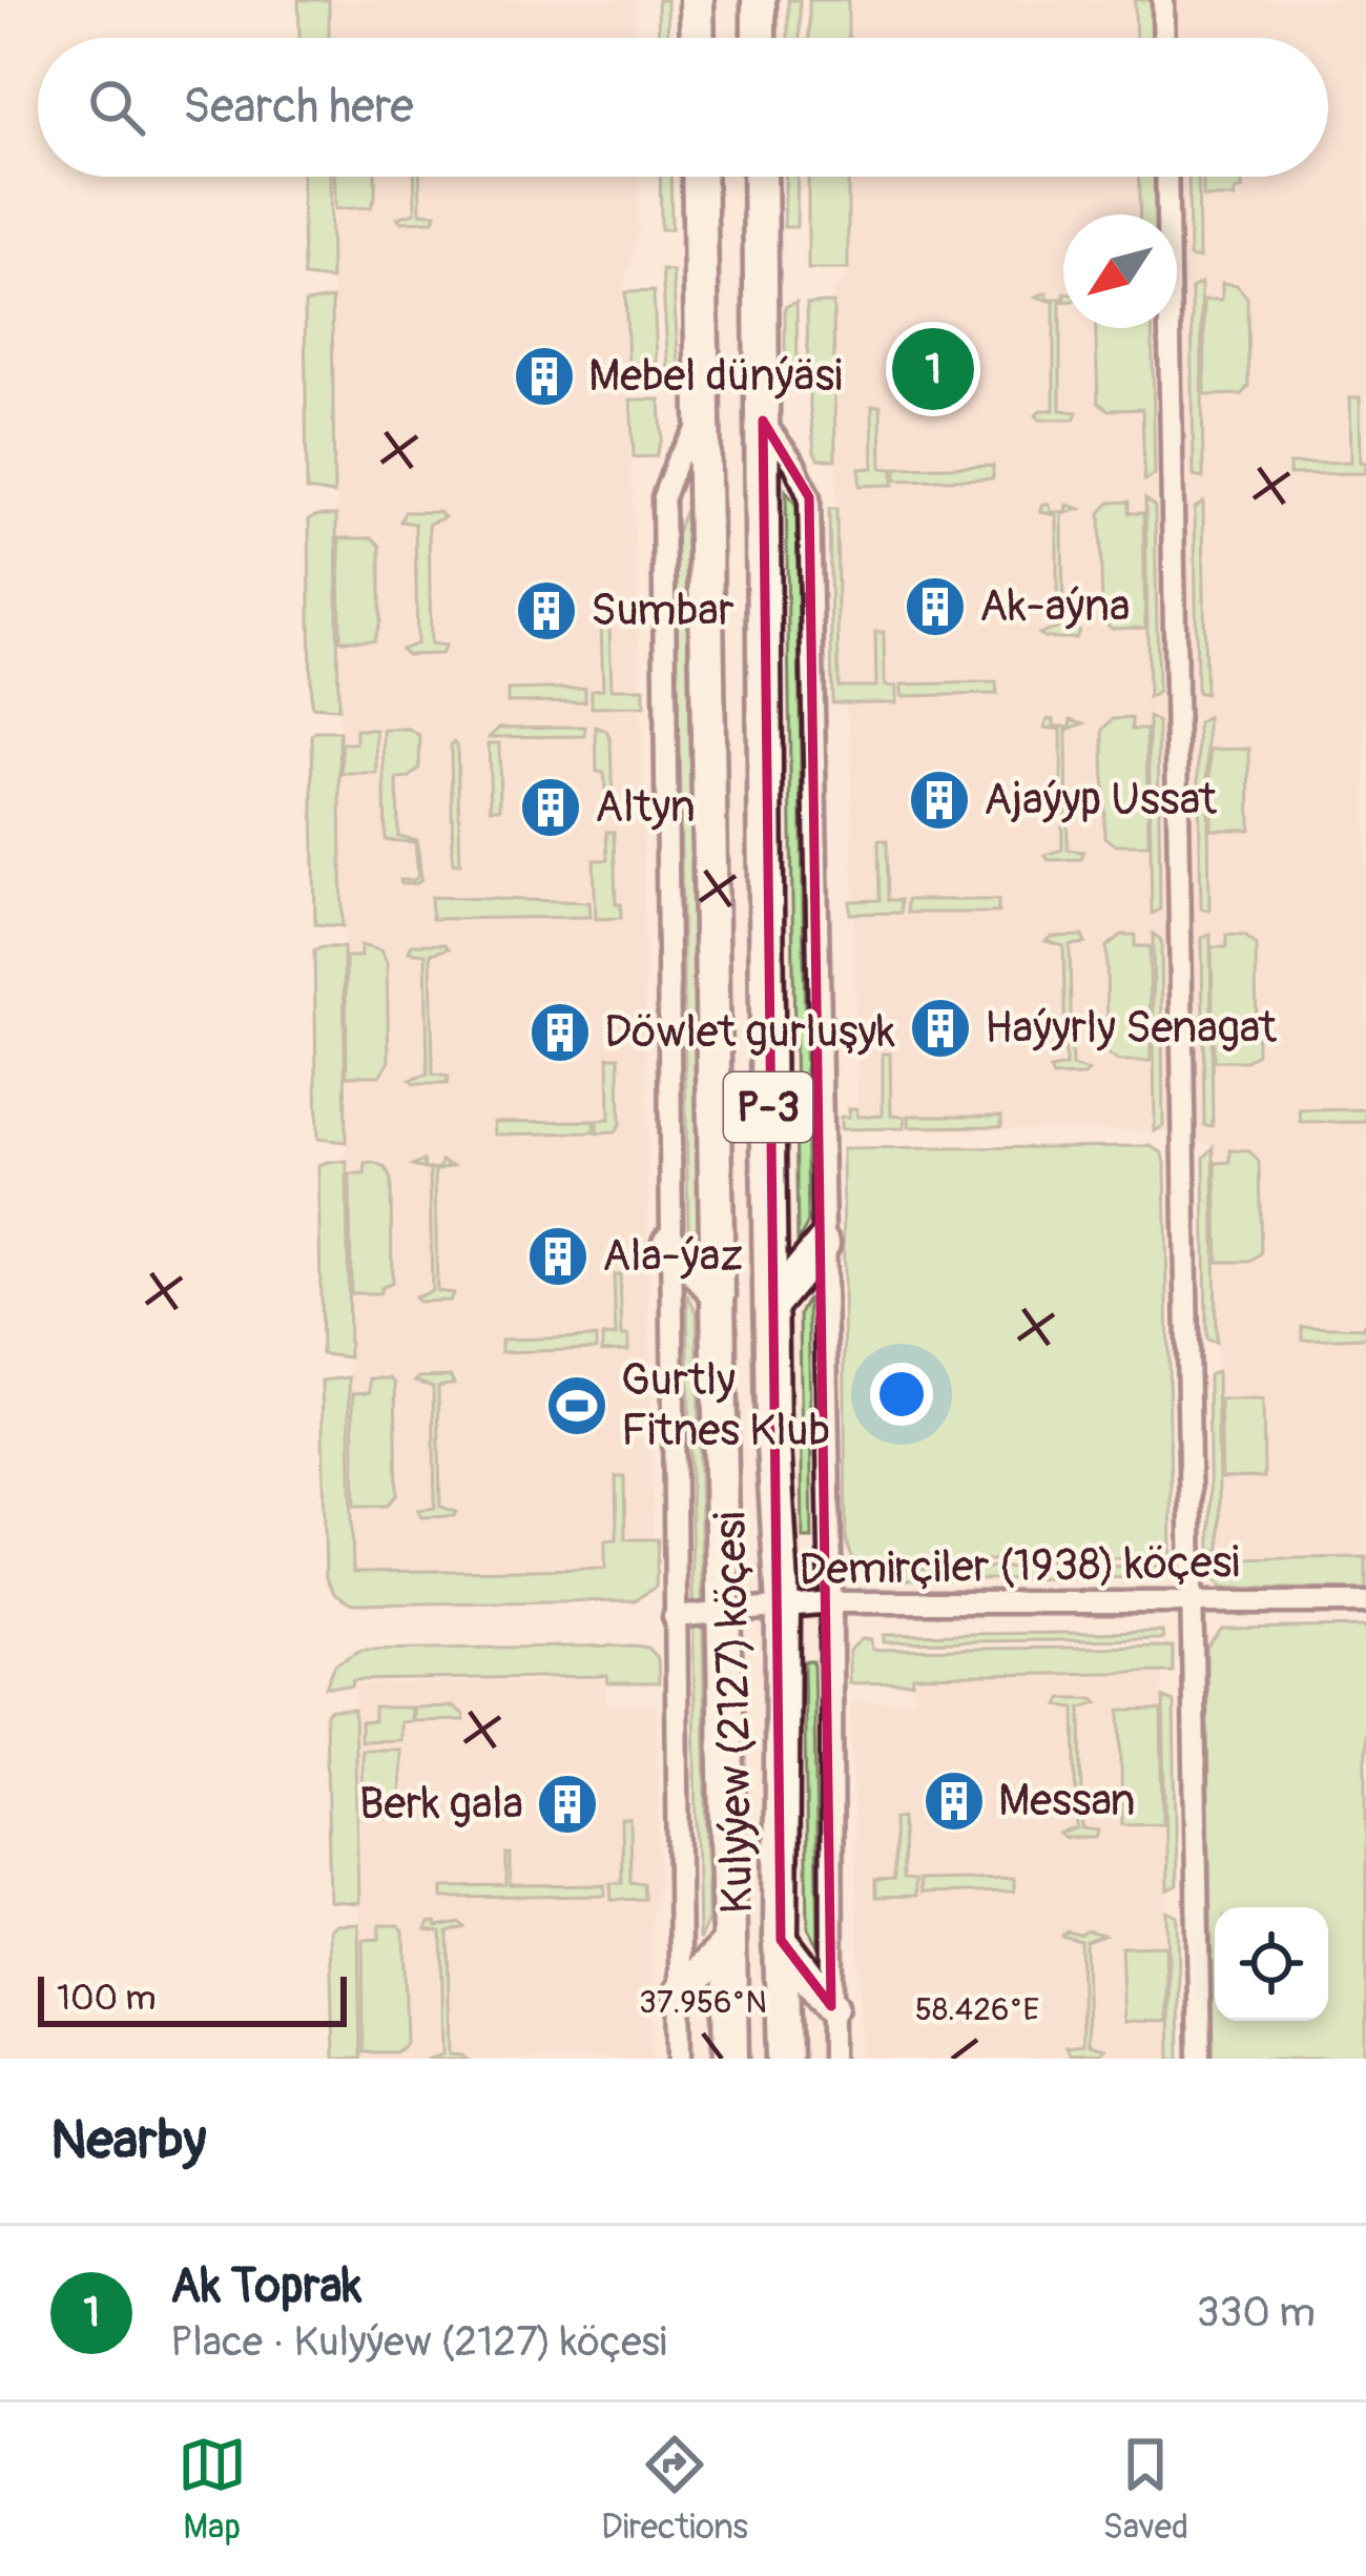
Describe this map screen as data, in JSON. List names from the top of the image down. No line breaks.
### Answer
{"streets":{"highway":["P-3","Kulyýew (2127) köçesi"],"street":["Demirçiler (1938) köçesi"]},"crossings":[["Demirçiler (1938) köçesi","Kulyýew (2127) köçesi"]],"places":{"building":["Mebel dünýäsi","Ak-aýna","Sumbar","Ajaýyp Ussat","Altyn","Haýyrly Senagat","Döwlet gurluşyk","Ala-ýaz","Messan","Berk gala"],"sports":["Gurtly Fitnes Klub"]},"scale_bar":"100 m","north":"bottom left","page":{"search":"Search here","pins":"1","scale":"100 m","heading":"Nearby","list":[{"mark":"1","name":"Ak Toprak","note":"Place · Kulyýew (2127) köçesi","value":"330 m"}],"nav":["Map","Directions","Saved"]},"coordinates":["37.956°N","58.426°E"]}
